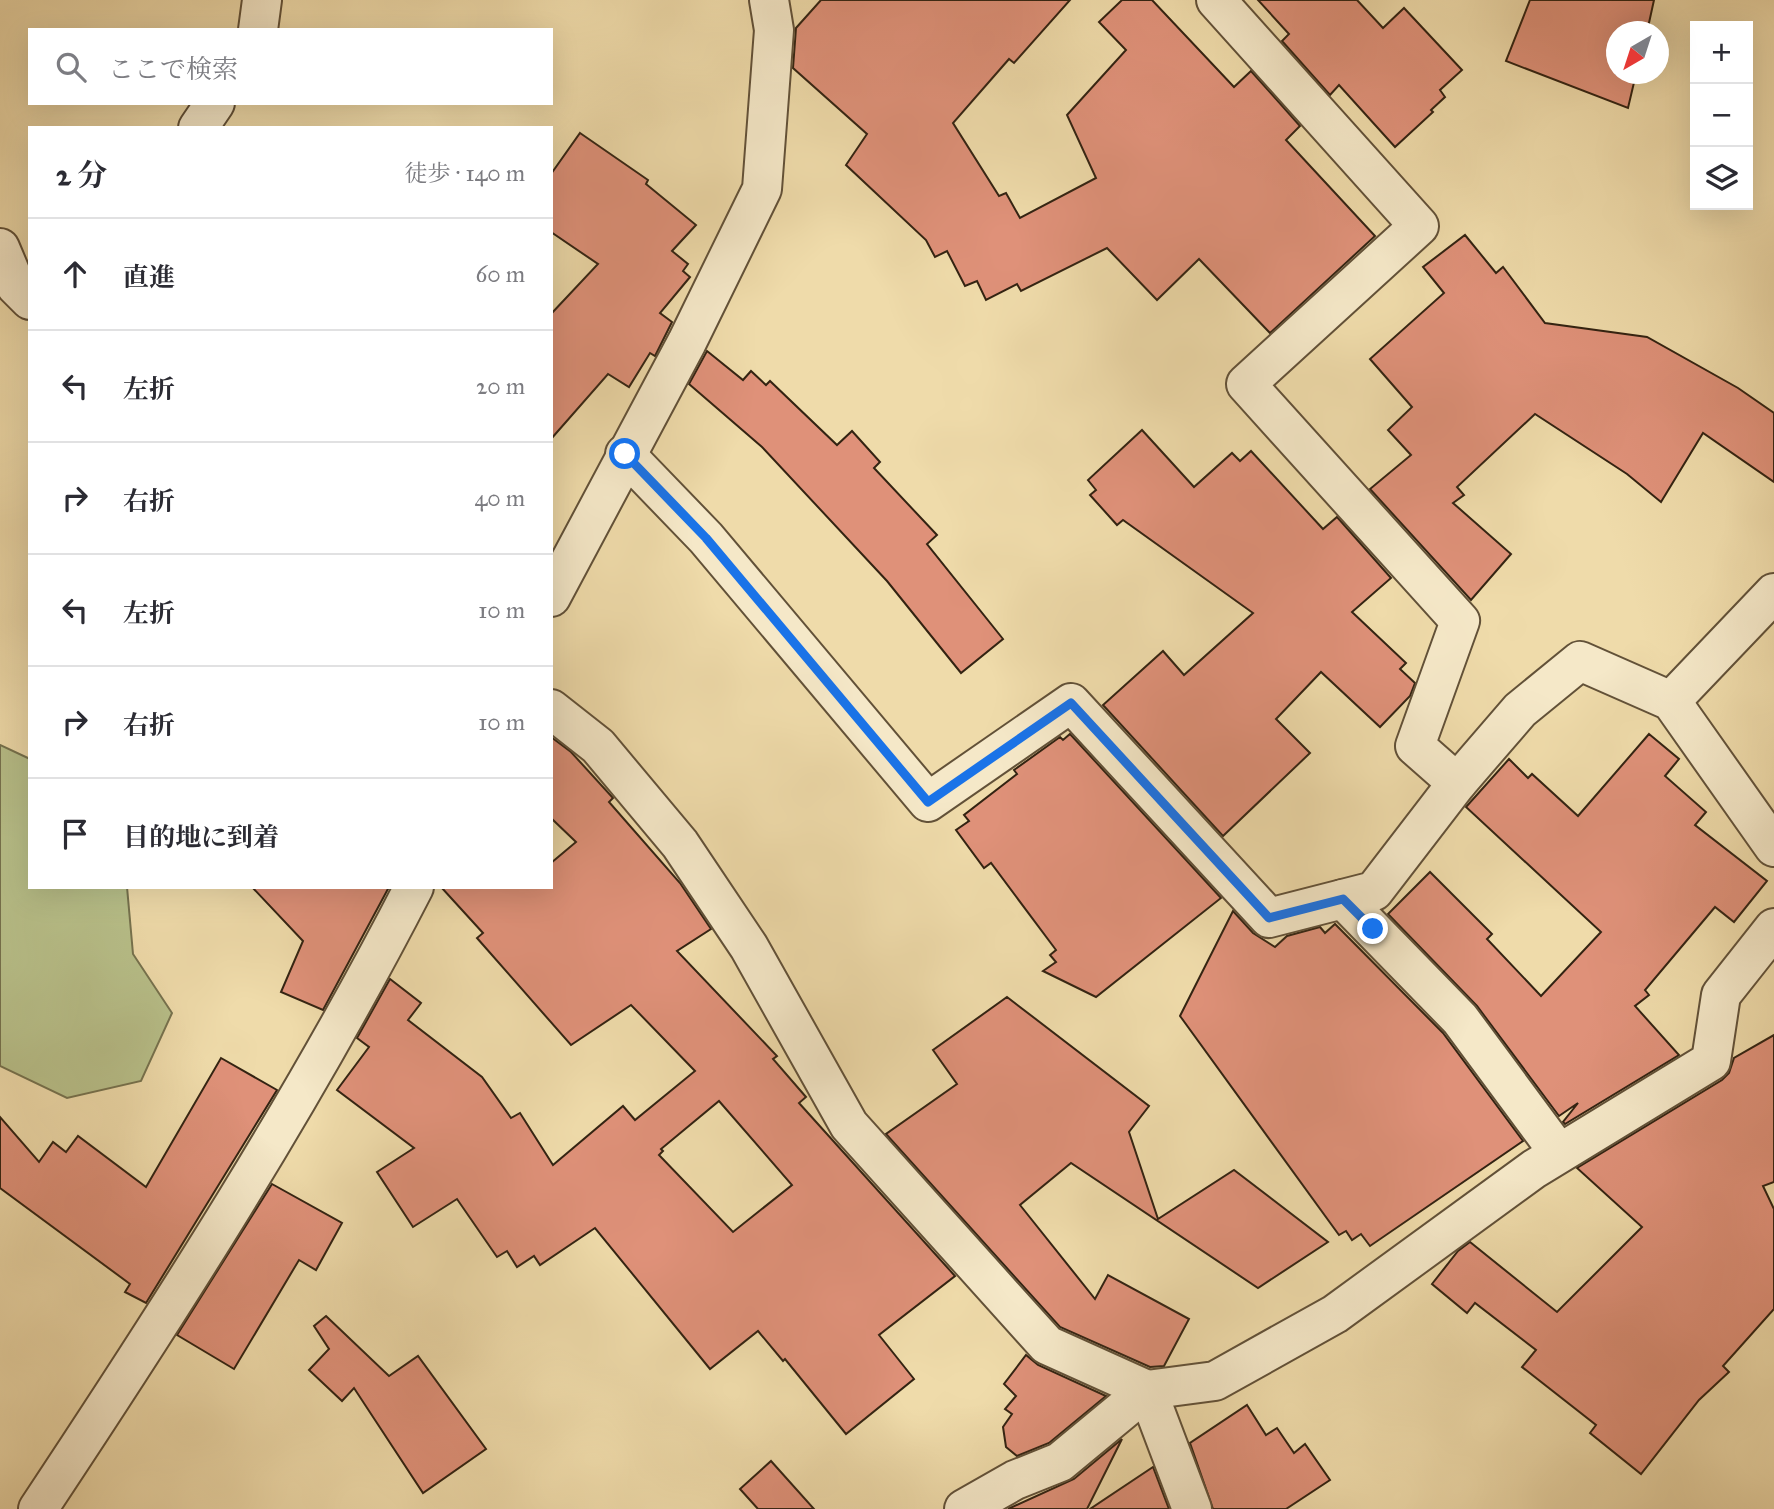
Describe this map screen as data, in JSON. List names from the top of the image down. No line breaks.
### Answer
{"north":"bottom left","page":{"map_buttons":["+","−"],"search":"ここで検索","heading":["2 分","徒歩 · 140 m"],"list":[["直進","60 m"],["左折","20 m"],["右折","40 m"],["左折","10 m"],["右折","10 m"],"目的地に到着"]}}
